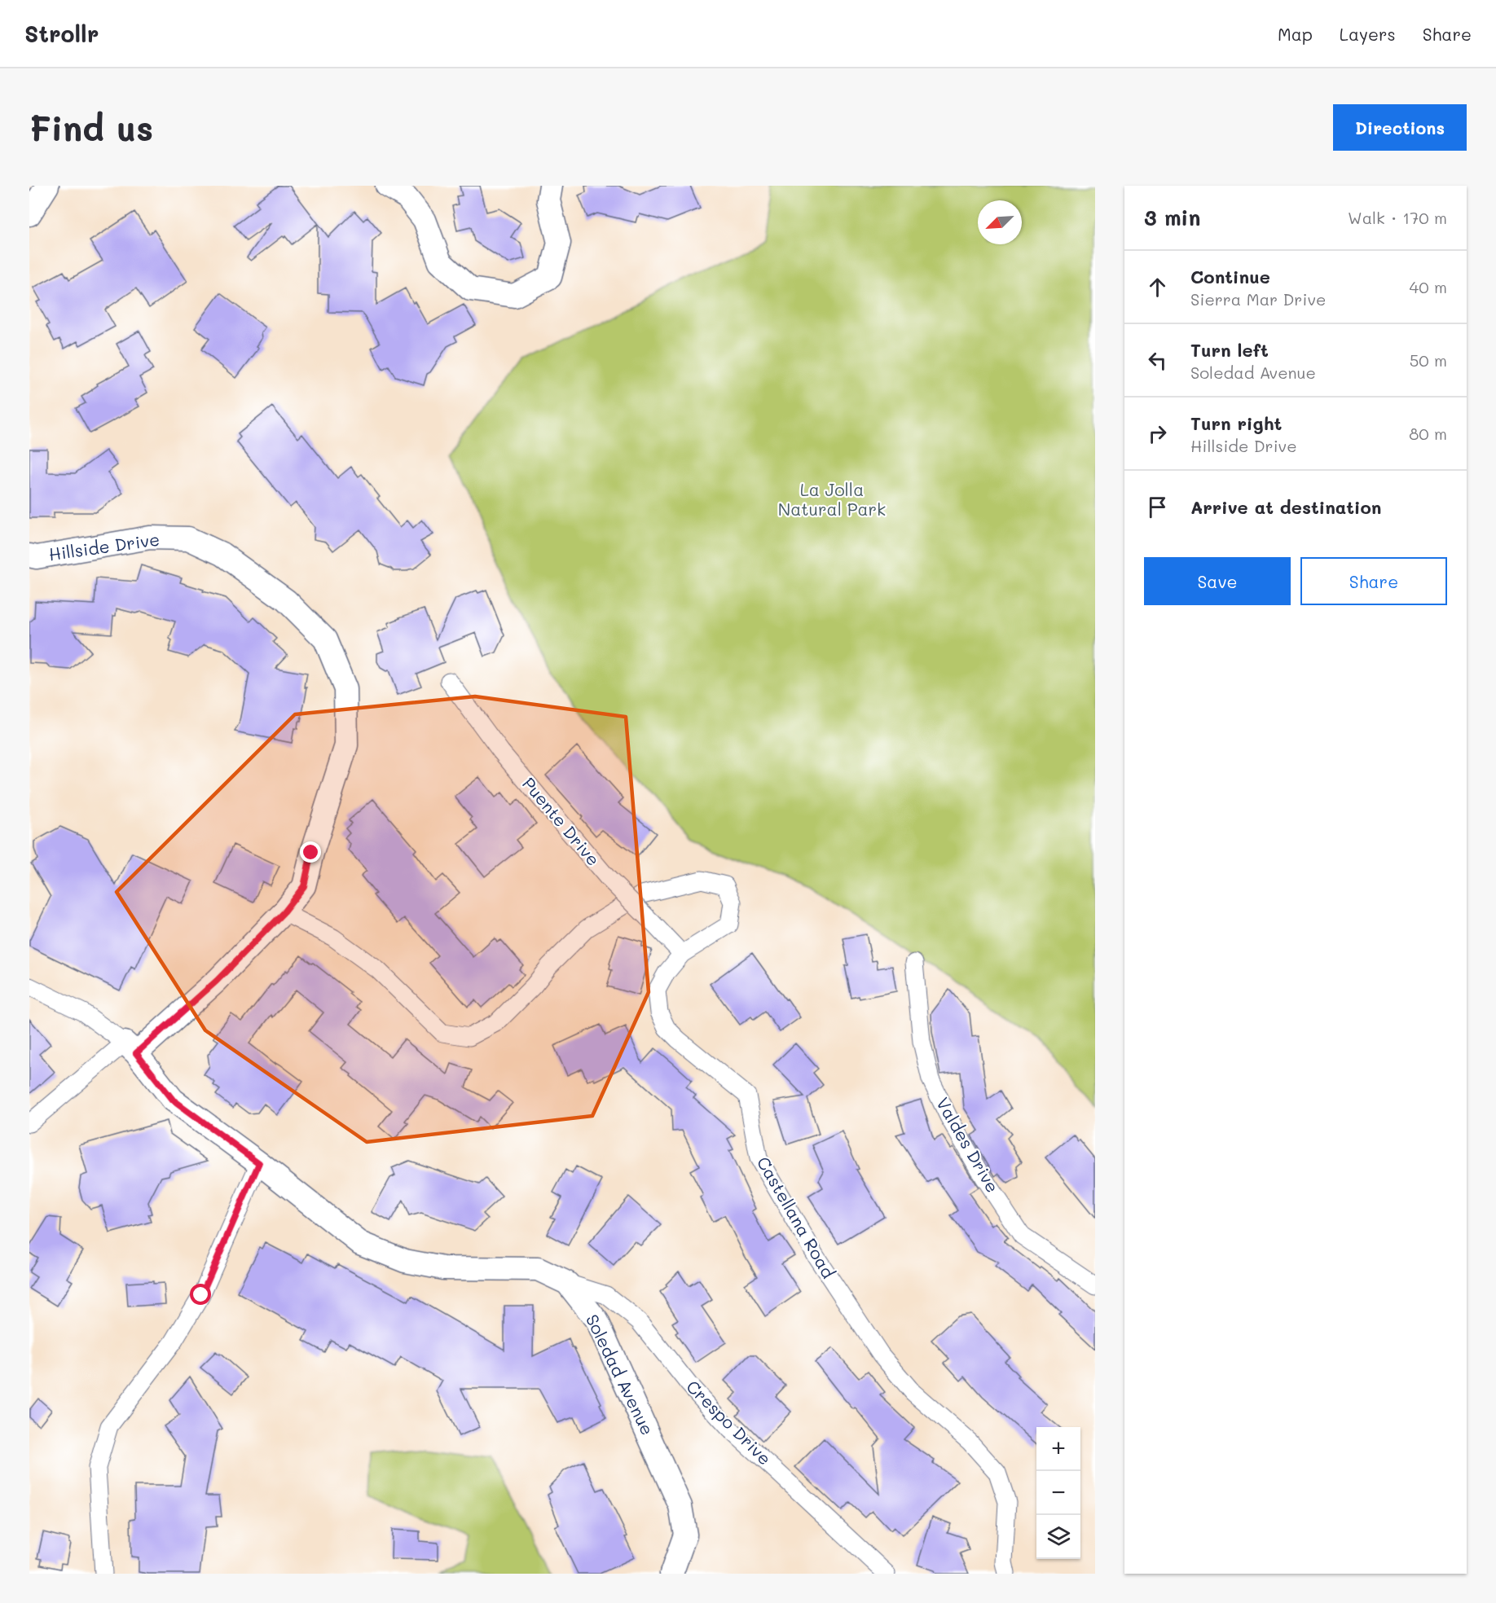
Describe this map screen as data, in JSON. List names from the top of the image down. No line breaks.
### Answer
{"streets":{"street":["Hillside Drive","Puente Drive","Valdes Drive","Castellana Road","Soledad Avenue","Crespo Drive"]},"crossings":[["Hillside Drive","Castellana Road"],["Hillside Drive","Soledad Avenue"],["Puente Drive","Castellana Road"],["Soledad Avenue","Crespo Drive"]],"parks":["La Jolla Natural Park"],"north":"bottom left","page":{"header":"Strollr","nav":["Map","Layers","Share"],"buttons":["Directions",["Save","Share"]],"title":"Find us","heading":["3 min","Walk · 170 m"],"list":[["Continue","Sierra Mar Drive","40 m"],["Turn left","Soledad Avenue","50 m"],["Turn right","Hillside Drive","80 m"],"Arrive at destination"],"map_buttons":["+","−"]}}
